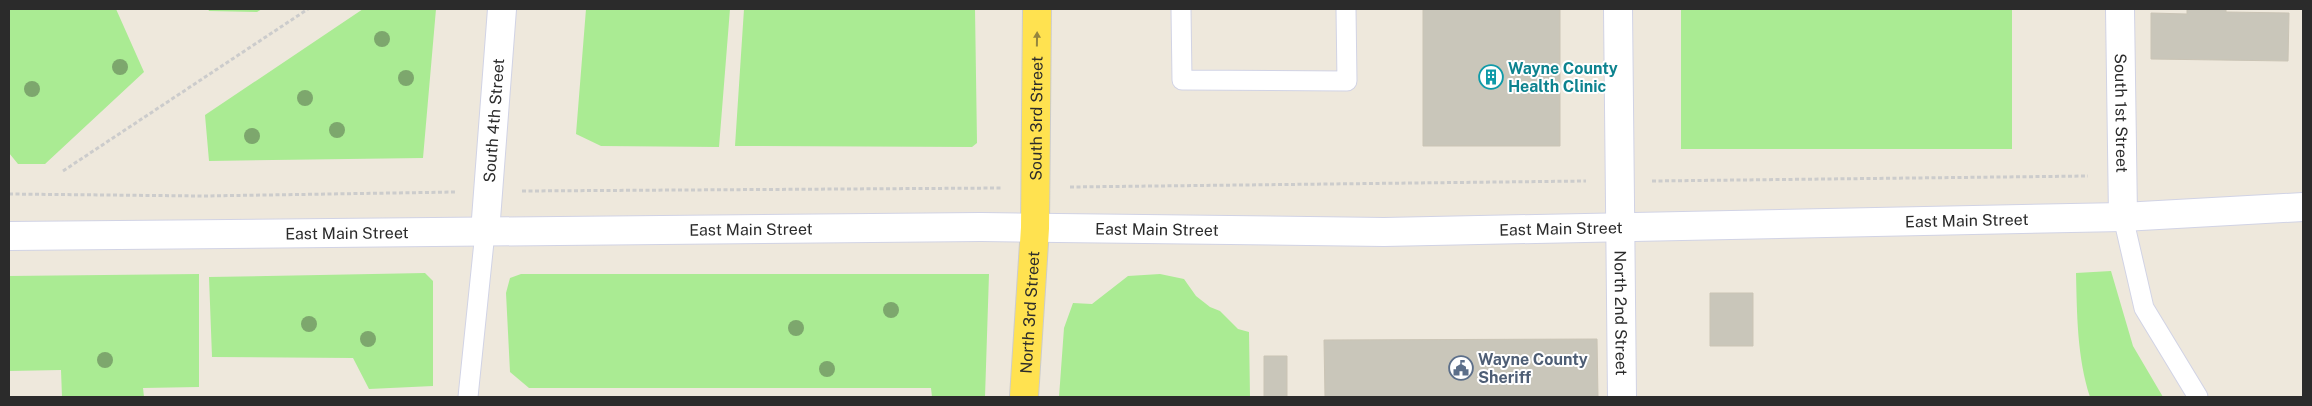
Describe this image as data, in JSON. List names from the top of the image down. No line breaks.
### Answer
{"streets":{"main road":["South 3rd Street","North 3rd Street"],"street":["South 1st Street","South 4th Street","East Main Street","North 2nd Street"]},"crossings":[["South 1st Street","East Main Street"],["South 3rd Street","East Main Street"],["South 3rd Street","North 3rd Street"],["South 4th Street","East Main Street"],["East Main Street","North 3rd Street"],["East Main Street","North 2nd Street"]],"one_way":["South 3rd Street"],"places":{"building":["Wayne County Health Clinic"],"public building":["Wayne County Sheriff"]}}
